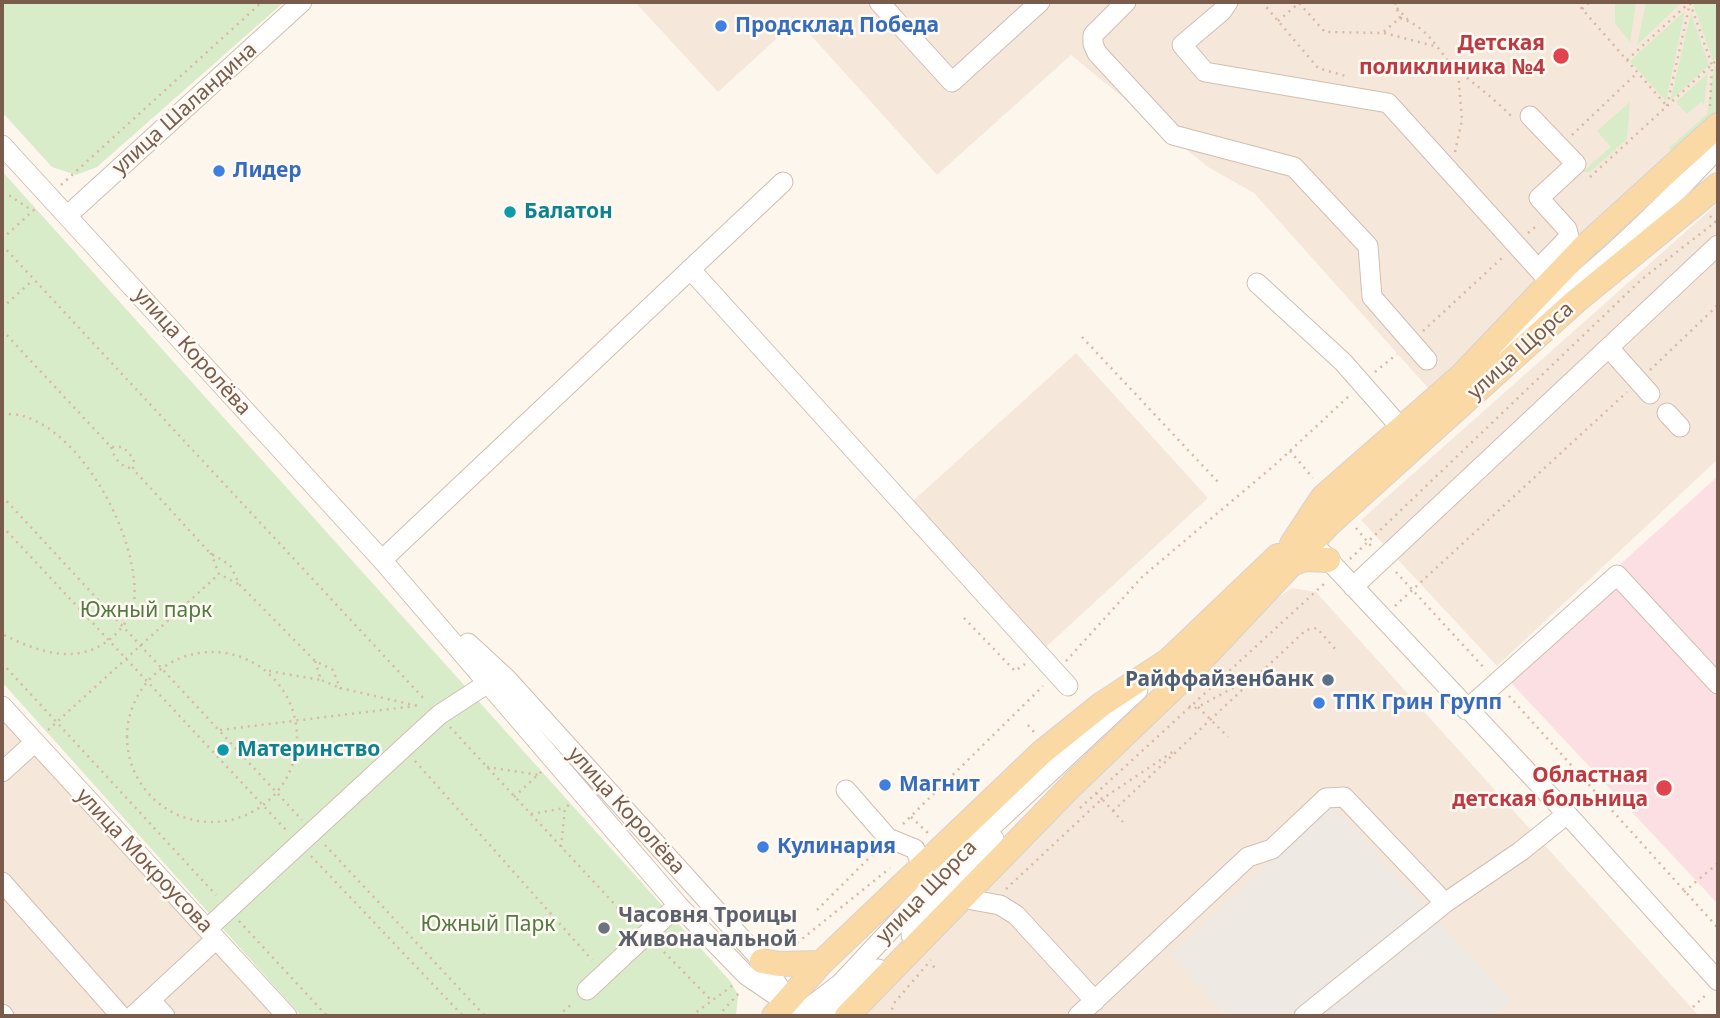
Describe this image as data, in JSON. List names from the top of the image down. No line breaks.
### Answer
{"streets":{"main road":["улица Щорса"],"street":["улица Шаландина","улица Королёва","улица Мокроусова"]},"crossings":[["улица Шаландина","улица Королёва"],["улица Щорса","улица Королёва"]],"parks":["Южный парк","Южный Парк"],"places":["Продсклад Победа","Детская поликлиника №4","Лидер","Балатон","Райффайзенбанк","ТПК Грин Групп","Материнство","Магнит","Областная детская больница","Кулинария","Часовня Троицы Живоначальной"]}
